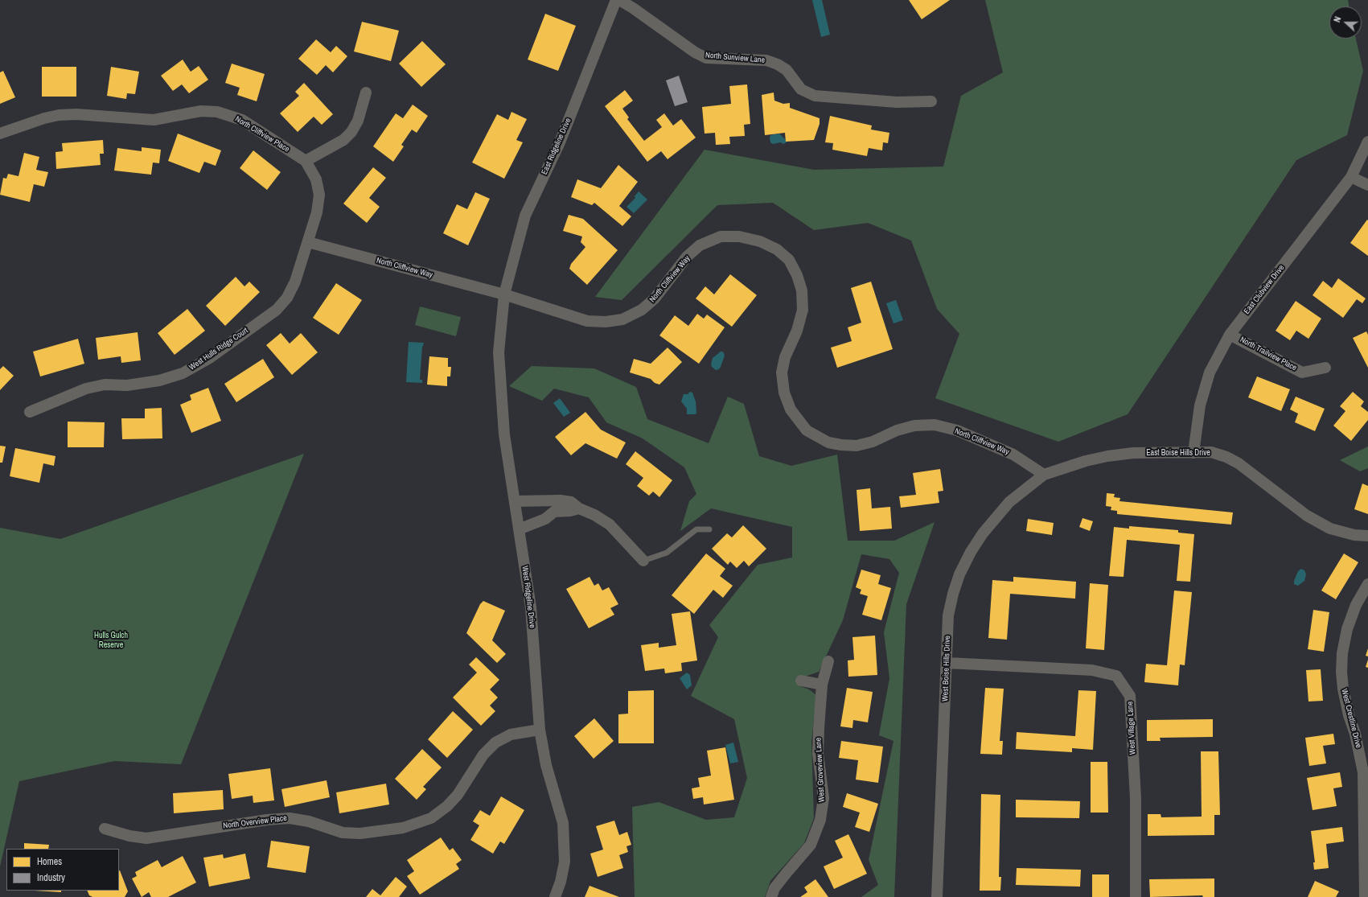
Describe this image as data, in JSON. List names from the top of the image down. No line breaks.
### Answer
{"streets":{"street":["North Sunview Lane","North Cliffview Place","East Ridgeline Drive","North Cliffview Way","East Clubview Drive","West Hulls Ridge Court","North Trailview Place","East Boise Hills Drive","West Ridgeline Drive","West Boise Hills Drive","West Crestline Drive","West Village Lane","West Groveview Lane","North Overview Place"]},"crossings":[["North Cliffview Place","North Cliffview Way"],["North Cliffview Place","West Hulls Ridge Court"],["East Ridgeline Drive","North Cliffview Way"],["East Ridgeline Drive","West Ridgeline Drive"],["North Cliffview Way","West Hulls Ridge Court"],["North Cliffview Way","East Boise Hills Drive"],["North Cliffview Way","West Ridgeline Drive"],["North Cliffview Way","West Boise Hills Drive"],["East Clubview Drive","North Trailview Place"],["East Clubview Drive","East Boise Hills Drive"],["East Boise Hills Drive","West Boise Hills Drive"],["West Ridgeline Drive","North Overview Place"],["West Boise Hills Drive","West Village Lane"]],"parks":["Hulls Gulch Reserve"],"legend":["Homes","Industry"],"north":"left"}
